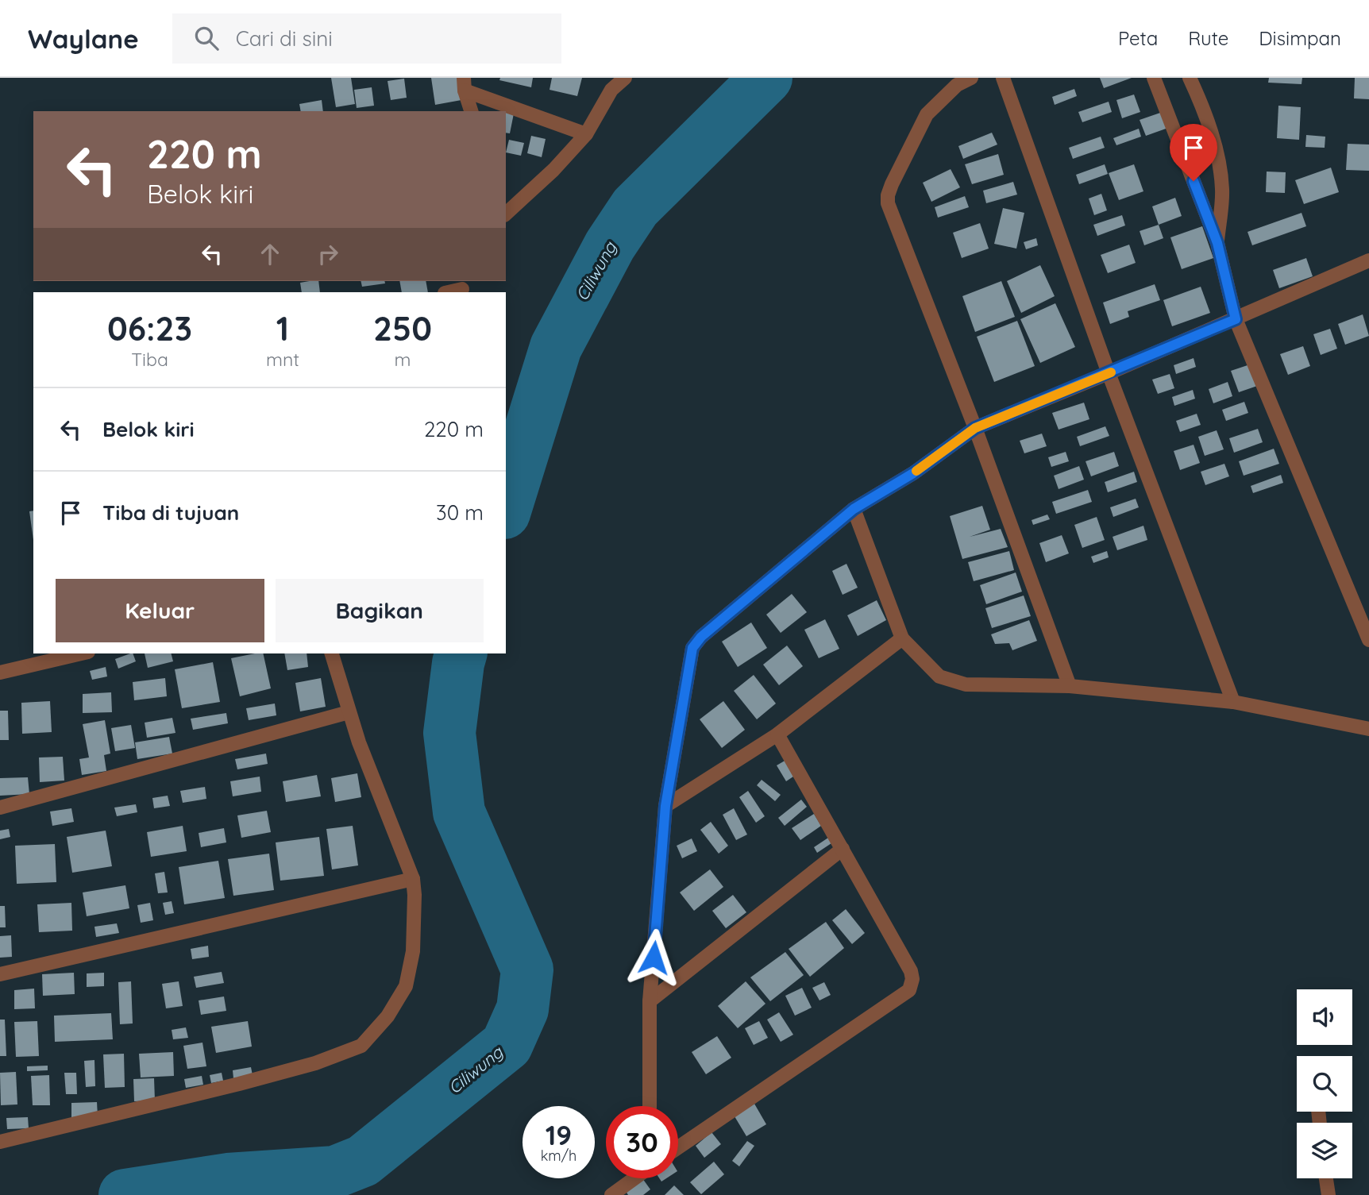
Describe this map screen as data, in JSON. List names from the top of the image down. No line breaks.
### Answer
{"water":["Ciliwung"],"page":{"header":"Waylane","search":"Cari di sini","nav":["Peta","Rute","Disimpan"],"turn":["220 m","Belok kiri"],"eta":["06:23","Tiba","1","mnt","250","m"],"list":[{"name":"Belok kiri","value":"220 m"},{"name":"Tiba di tujuan","value":"30 m"}],"buttons":["Keluar","Bagikan"],"speed":"19 km/h","limit":"30"}}
